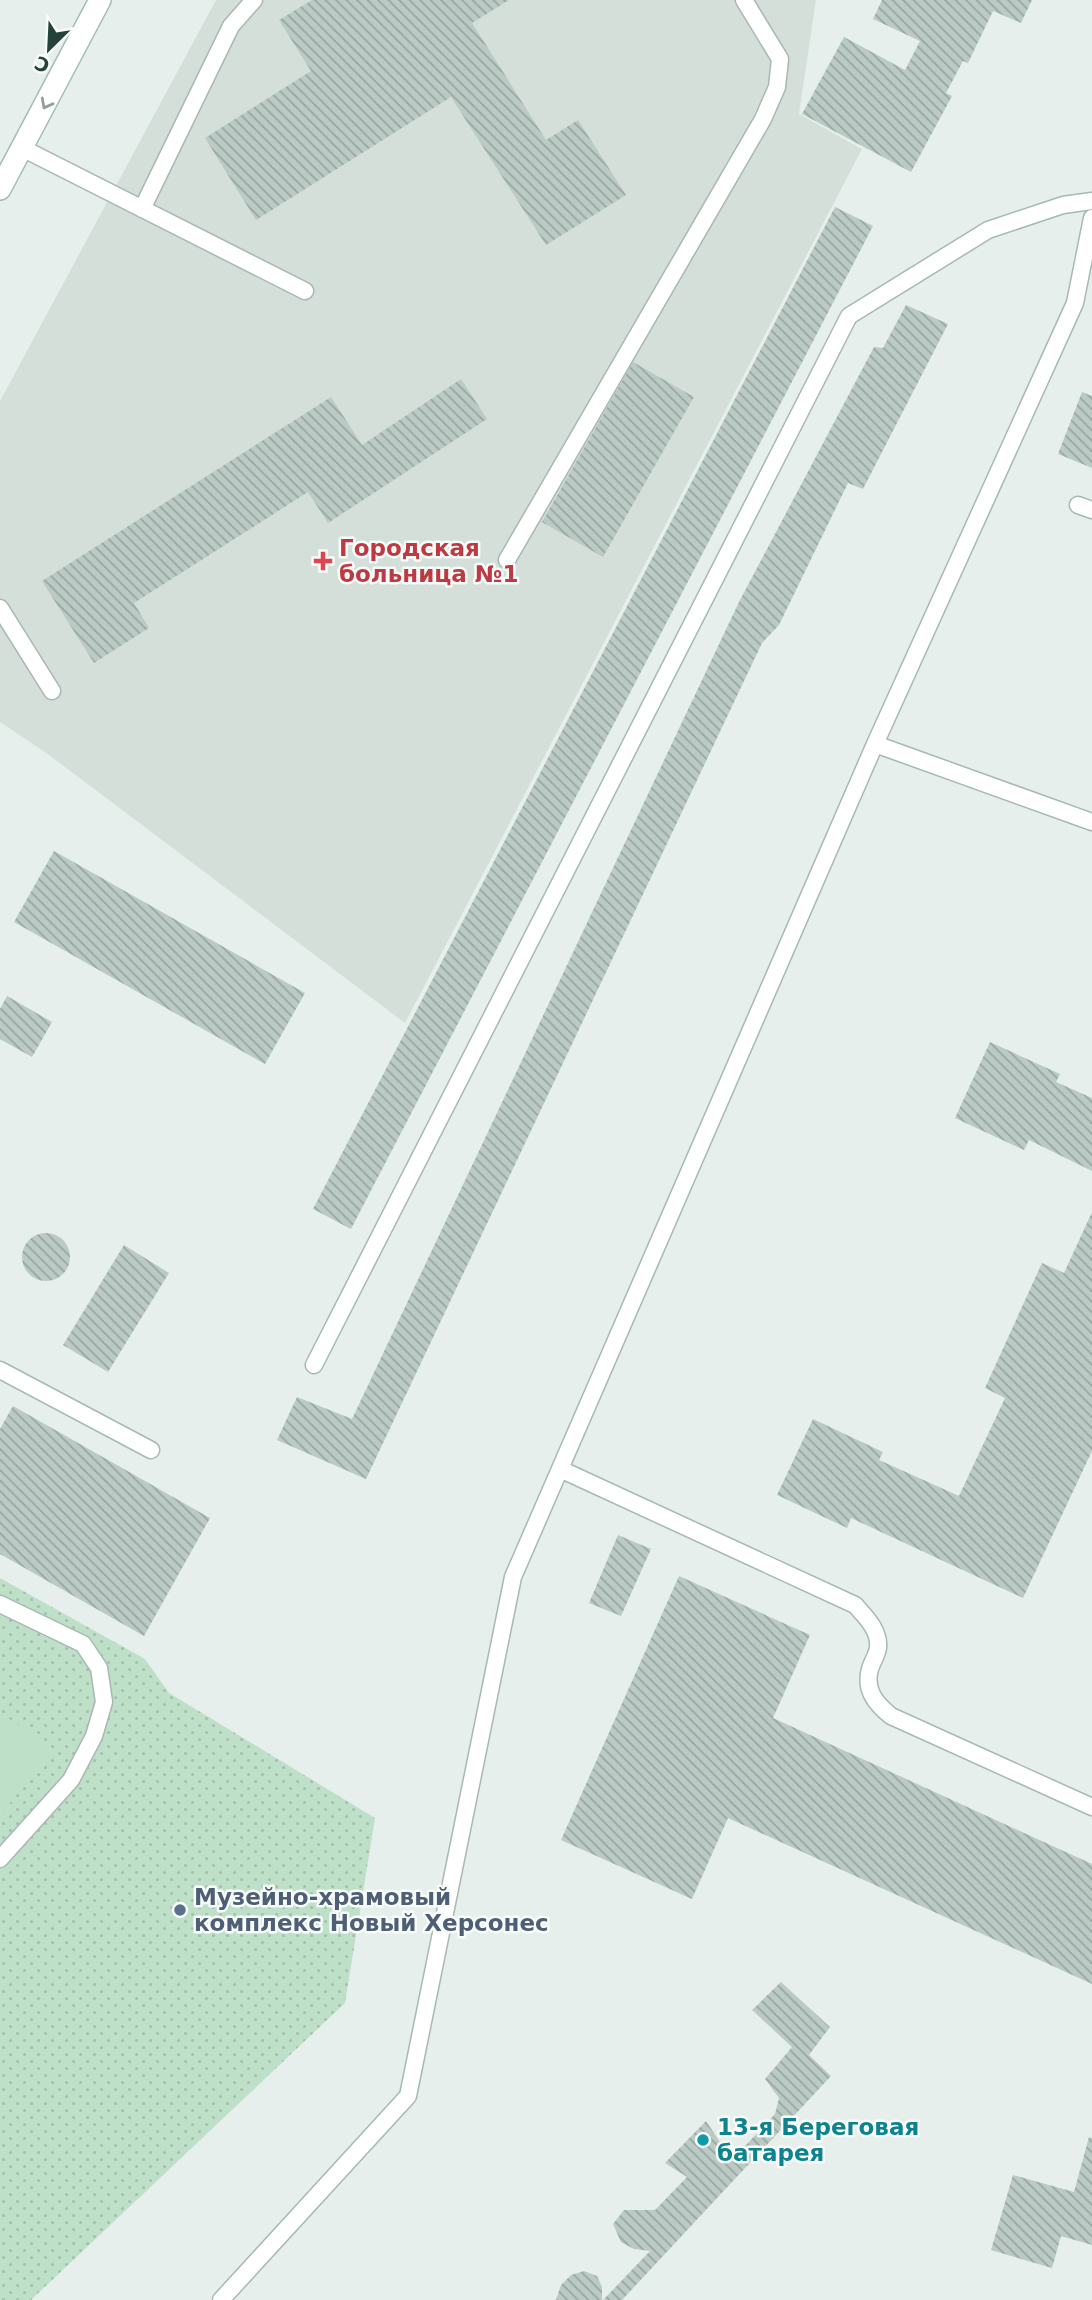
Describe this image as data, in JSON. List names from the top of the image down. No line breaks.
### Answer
{"places":{"health":["Городская больница №1"],"other":["Музейно-храмовый комплекс Новый Херсонес","13-я Береговая батарея"]},"north":"bottom left"}
